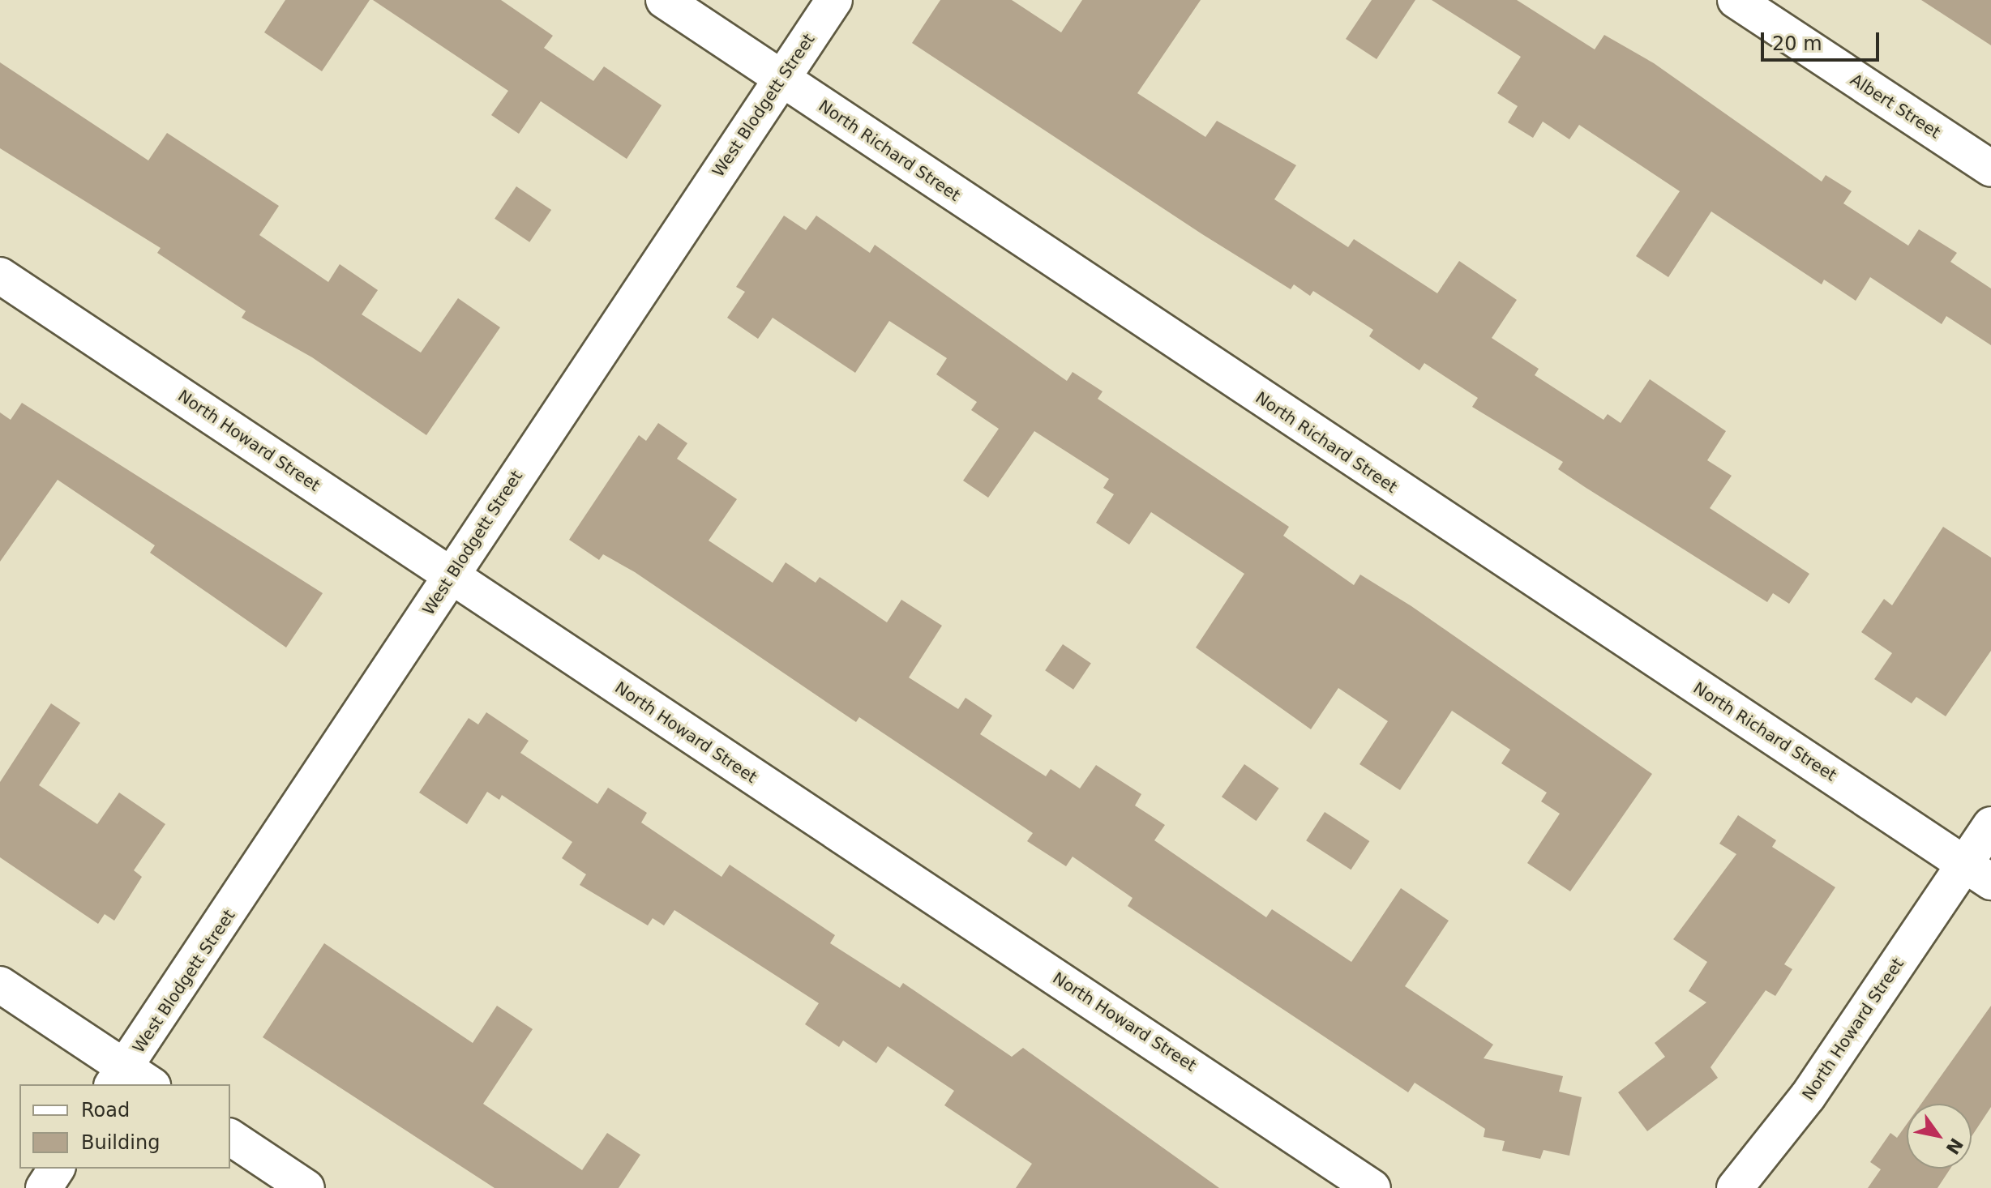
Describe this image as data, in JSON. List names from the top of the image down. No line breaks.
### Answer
{"streets":{"street":["West Blodgett Street","Albert Street","North Richard Street","North Howard Street"]},"crossings":[["West Blodgett Street","North Richard Street"],["West Blodgett Street","North Howard Street"],["North Richard Street","North Howard Street"]],"legend":["Road","Building"],"scale_bar":"20 m","north":"bottom right"}
